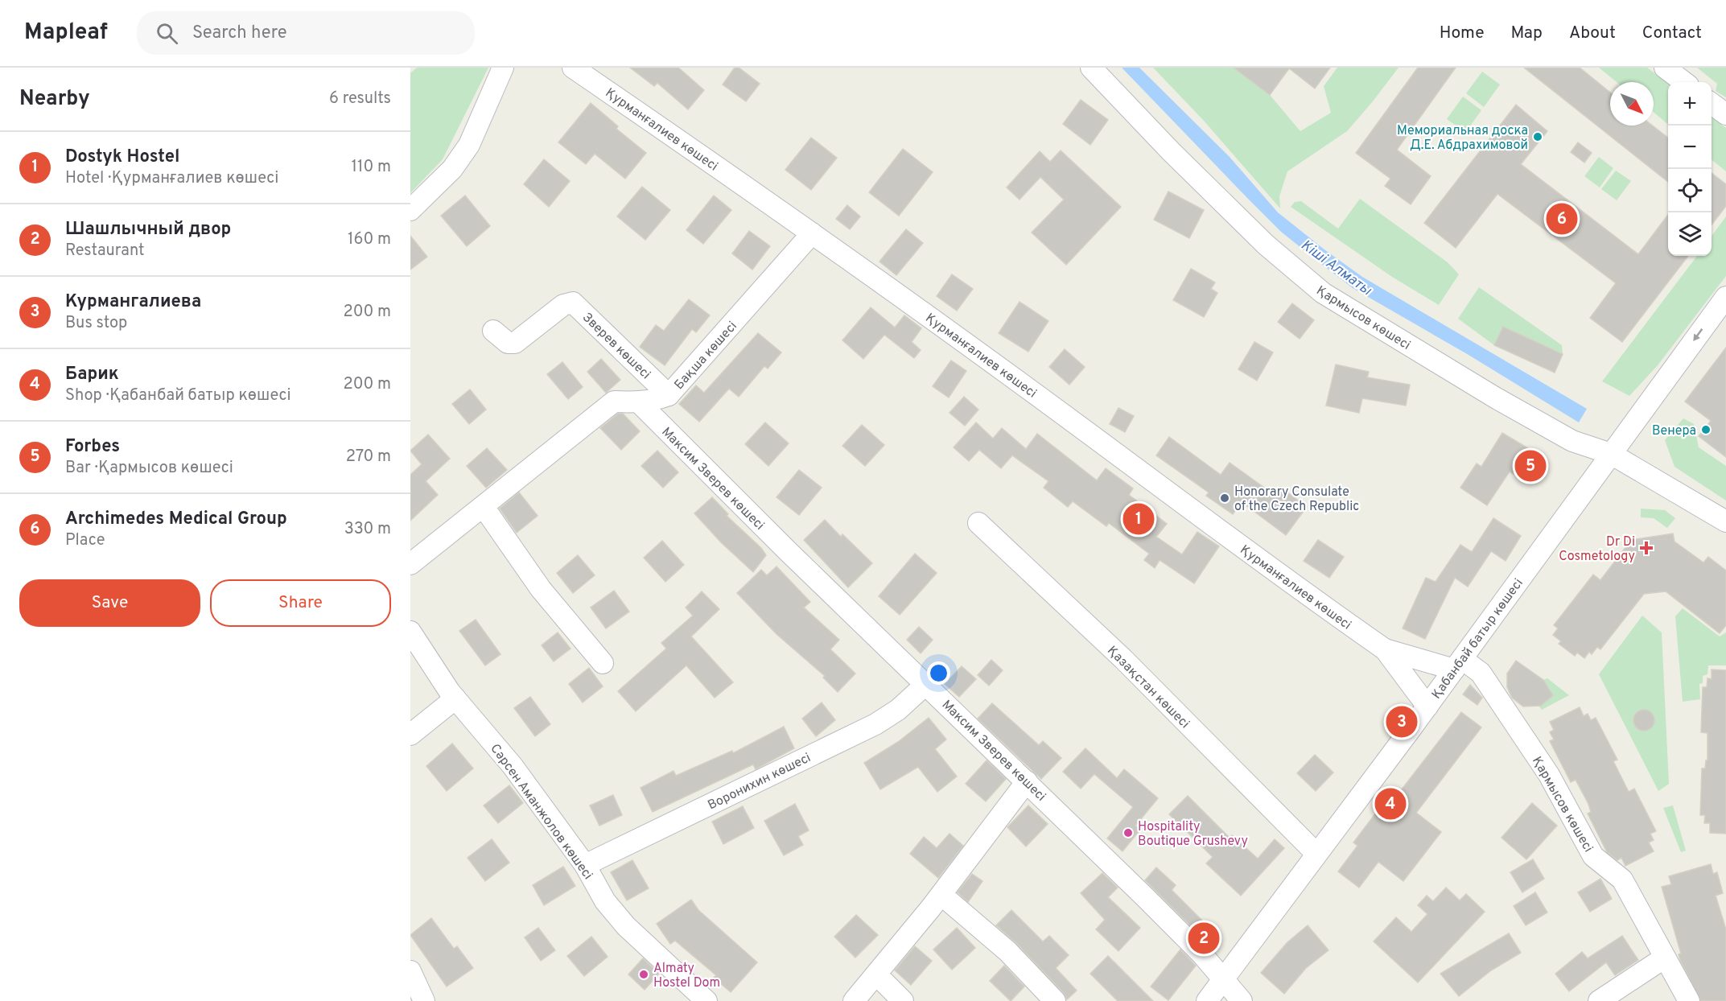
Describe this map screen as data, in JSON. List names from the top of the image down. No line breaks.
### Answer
{"streets":{"street":["Қурманғалиев көшесі","Қармысов көшесі","Зверев көшесі","Бақша көшесі","Максим Зверев көшесі","Қабанбай батыр көшесі","Қазақстан көшесі","Воронихин көшесі","Сәрсен Аманжолов көшесі"]},"crossings":[["Қурманғалиев көшесі","Бақша көшесі"],["Қармысов көшесі","Қабанбай батыр көшесі"],["Зверев көшесі","Бақша көшесі"],["Бақша көшесі","Максим Зверев көшесі"],["Максим Зверев көшесі","Қабанбай батыр көшесі"],["Максим Зверев көшесі","Воронихин көшесі"],["Қабанбай батыр көшесі","Қазақстан көшесі"],["Воронихин көшесі","Сәрсен Аманжолов көшесі"]],"water":["Кіші Алматы"],"places":{"other":["Мемориальная доска Д.Е. Абдрахимовой","Венера","Honorary Consulate of the Czech Republic","Hospitality Boutique Grushevy","Almaty Hostel Dom"],"health":["Dr Di Cosmetology"]},"north":"bottom right","page":{"header":"Mapleaf","search":"Search here","nav":["Home","Map","About","Contact"],"heading":["Nearby","6 results"],"map_buttons":["+","−"],"list":[{"mark":"1","name":"Dostyk Hostel","note":"Hotel · Қурманғалиев көшесі","value":"110 m"},{"mark":"2","name":"Шашлычный двор","note":"Restaurant","value":"160 m"},{"mark":"3","name":"Курмангалиева","note":"Bus stop","value":"200 m"},{"mark":"4","name":"Барик","note":"Shop · Қабанбай батыр көшесі","value":"200 m"},{"mark":"5","name":"Forbes","note":"Bar · Қармысов көшесі","value":"270 m"},{"mark":"6","name":"Archimedes Medical Group","note":"Place","value":"330 m"}],"pins":["6","5","1","3","4","2"],"buttons":["Save","Share"]}}
